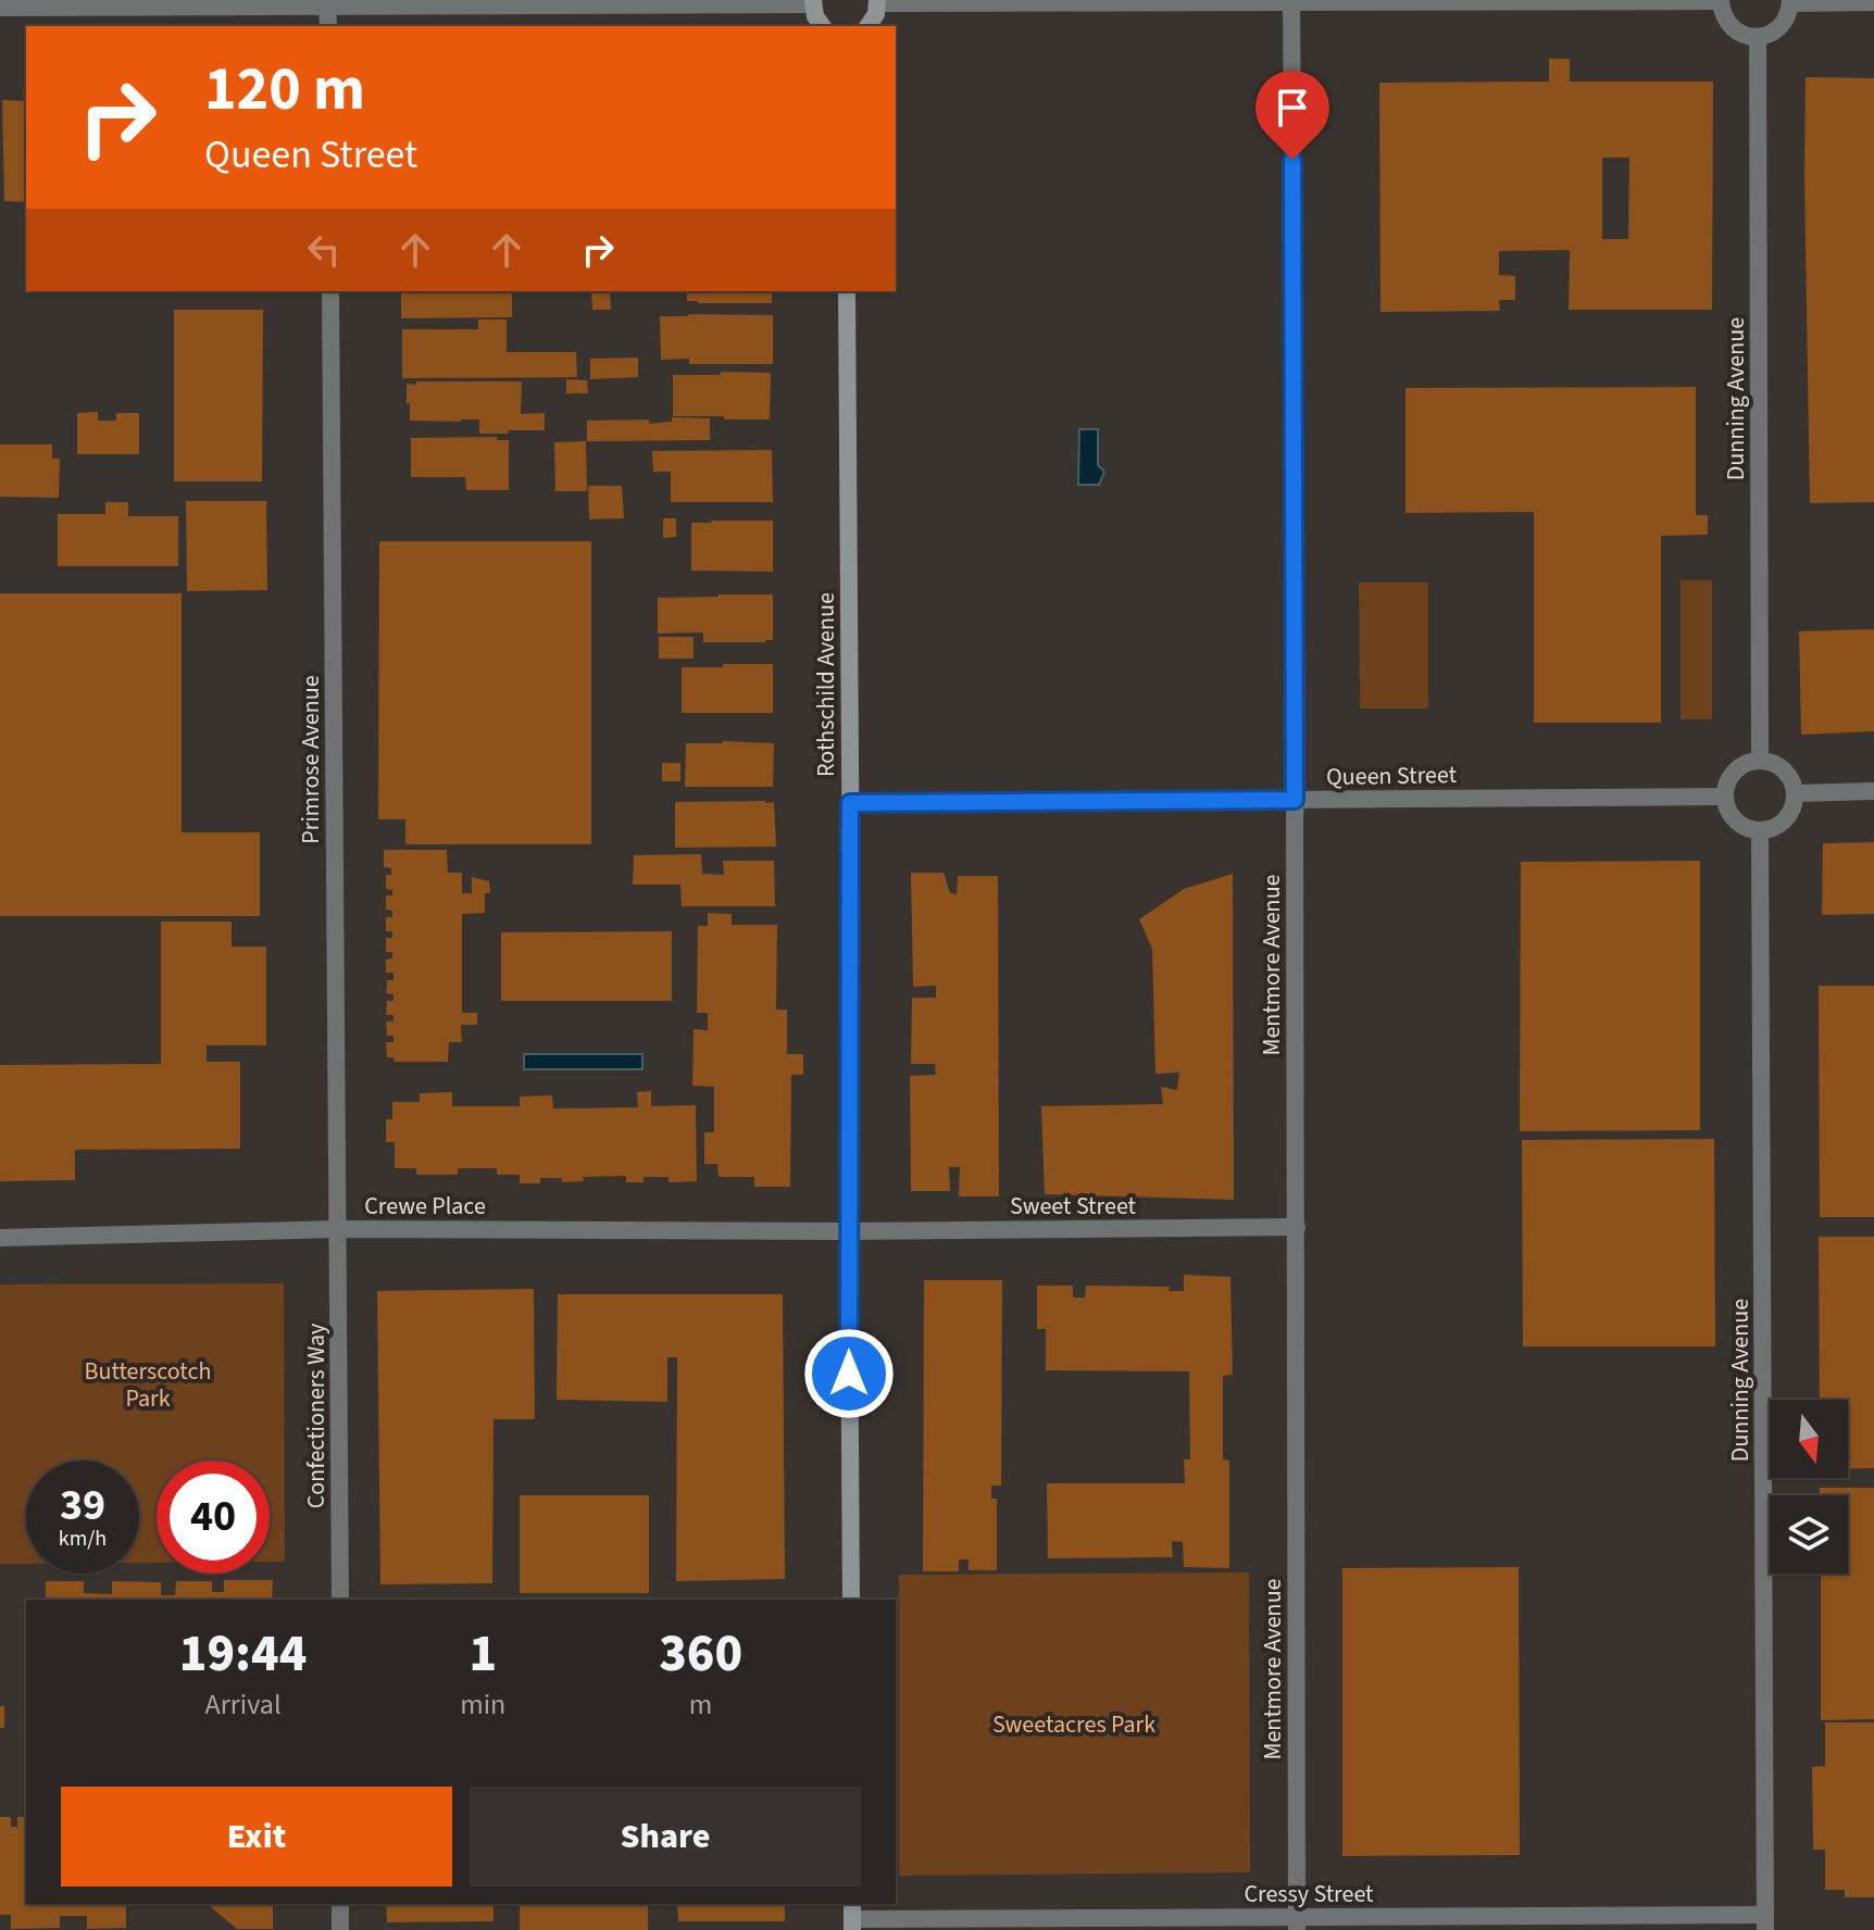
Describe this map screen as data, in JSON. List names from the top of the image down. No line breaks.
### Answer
{"streets":{"street":["Dunning Avenue","Rothschild Avenue","Primrose Avenue","Queen Street","Mentmore Avenue","Crewe Place","Sweet Street","Confectioners Way","Cressy Street"]},"crossings":[["Dunning Avenue","Queen Street"],["Dunning Avenue","Cressy Street"],["Rothschild Avenue","Queen Street"],["Rothschild Avenue","Crewe Place"],["Rothschild Avenue","Sweet Street"],["Primrose Avenue","Crewe Place"],["Primrose Avenue","Confectioners Way"],["Queen Street","Mentmore Avenue"],["Mentmore Avenue","Sweet Street"],["Mentmore Avenue","Cressy Street"],["Crewe Place","Sweet Street"],["Crewe Place","Confectioners Way"]],"parks":["Butterscotch Park","Sweetacres Park"],"north":"bottom","page":{"turn":["120 m","Queen Street"],"speed":"39 km/h","limit":"40","eta":["19:44","Arrival","1","min","360","m"],"buttons":["Exit","Share"]}}
